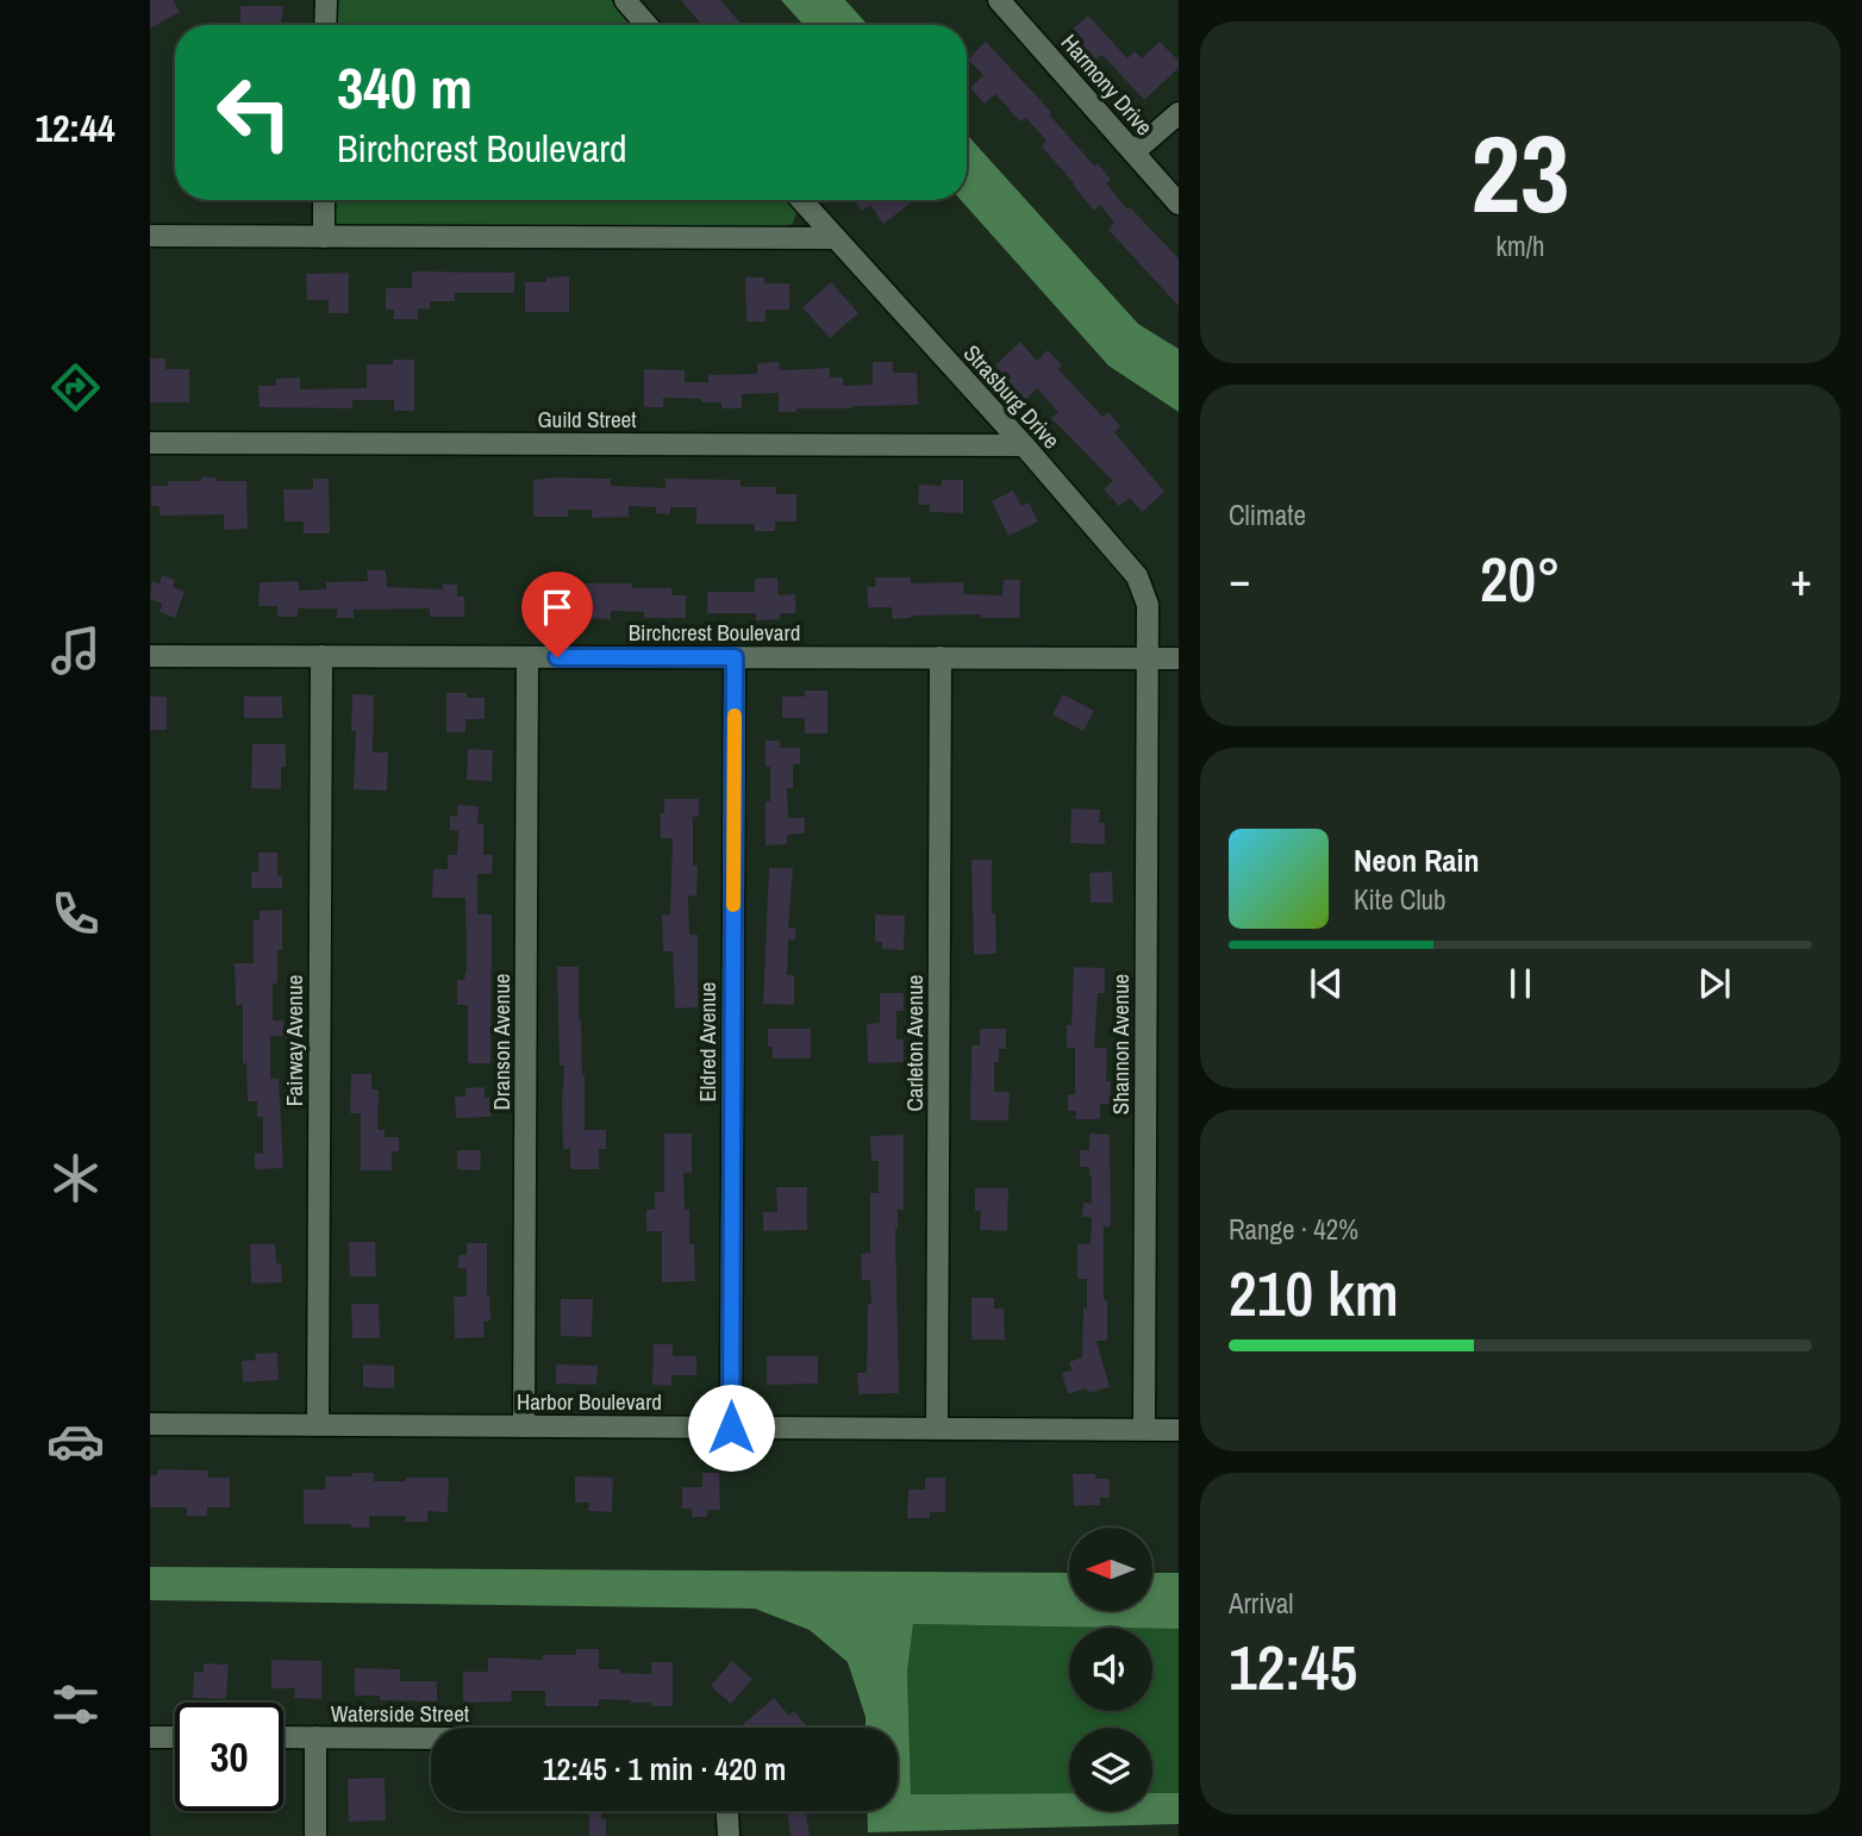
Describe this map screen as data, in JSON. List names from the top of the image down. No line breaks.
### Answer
{"streets":{"street":["Harmony Drive","Strasburg Drive","Guild Street","Birchcrest Boulevard","Fairway Avenue","Dranson Avenue","Eldred Avenue","Carleton Avenue","Shannon Avenue","Harbor Boulevard","Waterside Street"]},"crossings":[["Strasburg Drive","Guild Street"],["Strasburg Drive","Birchcrest Boulevard"],["Strasburg Drive","Shannon Avenue"],["Birchcrest Boulevard","Fairway Avenue"],["Birchcrest Boulevard","Dranson Avenue"],["Birchcrest Boulevard","Eldred Avenue"],["Birchcrest Boulevard","Carleton Avenue"],["Birchcrest Boulevard","Shannon Avenue"],["Fairway Avenue","Harbor Boulevard"],["Dranson Avenue","Harbor Boulevard"],["Eldred Avenue","Harbor Boulevard"],["Carleton Avenue","Harbor Boulevard"],["Shannon Avenue","Harbor Boulevard"]],"north":"left","page":{"tabs":"12:44","tile":[["23","km/h"],"Climate",["Range · 42%","210 km"],["Arrival","12:45"]],"turn":["340 m","Birchcrest Boulevard"],"heat":["−","20°","+"],"song":["Neon Rain","Kite Club"],"limit":"30","trip":"12:45 · 1 min · 420 m"}}
